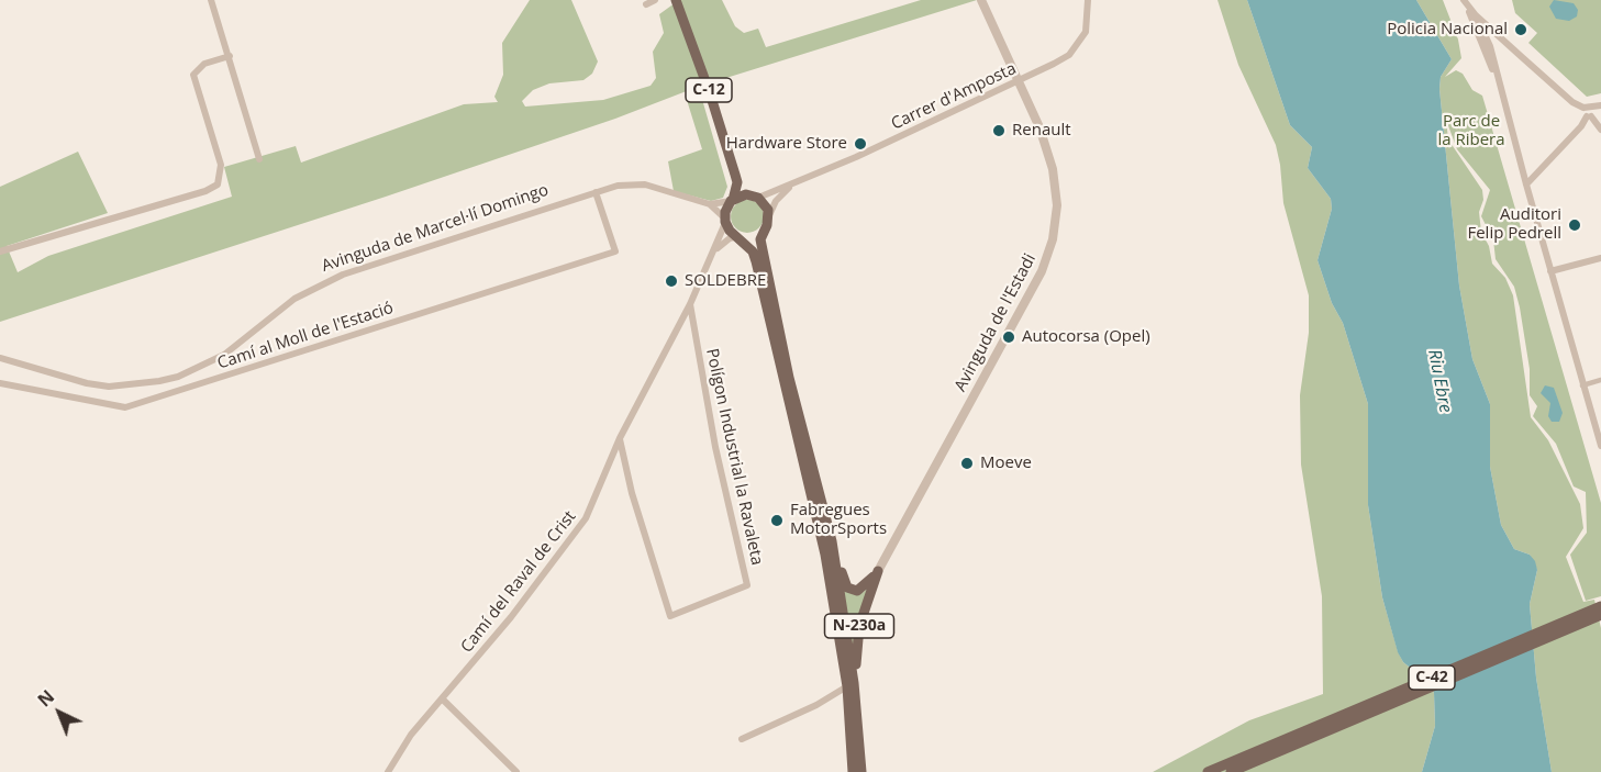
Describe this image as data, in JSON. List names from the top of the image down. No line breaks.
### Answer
{"streets":{"main road":["C-12","N-230a","C-42"],"street":["Carrer d'Amposta","Avinguda de Marcel·lí Domingo","Avinguda de l'Estadi","Camí al Moll de l'Estació","Polígon Industrial la Ravaleta","Camí del Raval de Crist"]},"crossings":[["Carrer d'Amposta","Avinguda de l'Estadi"],["Carrer d'Amposta","Camí del Raval de Crist"],["Avinguda de Marcel·lí Domingo","Camí al Moll de l'Estació"],["Avinguda de l'Estadi","N-230a"],["Polígon Industrial la Ravaleta","Camí del Raval de Crist"]],"water":["Riu Ebre"],"parks":["Parc de la Ribera"],"places":["Policia Nacional","Renault","Hardware Store","Auditori Felip Pedrell","SOLDEBRE","Autocorsa (Opel)","Moeve","Fabregues MotorSports"],"north":"top left"}
